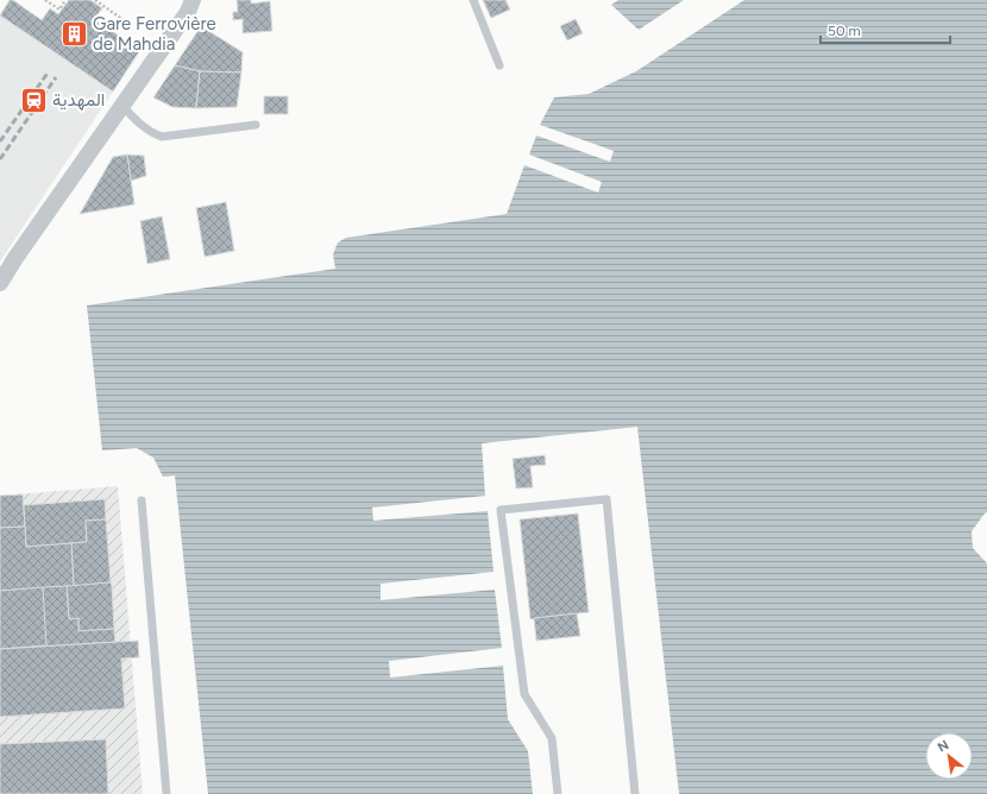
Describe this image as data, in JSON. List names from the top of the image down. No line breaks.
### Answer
{"places":{"building":["Gare Ferrovière de Mahdia"],"station":["المهدية"]},"scale_bar":"50 m","north":"top left"}
